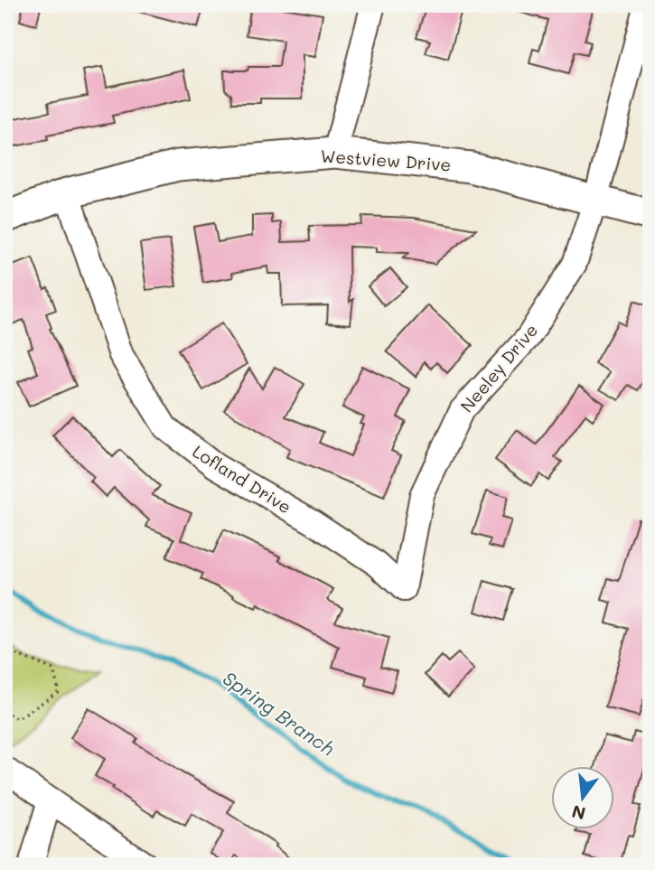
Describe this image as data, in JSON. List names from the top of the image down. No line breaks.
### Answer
{"streets":{"main road":["Westview Drive"],"street":["Neeley Drive","Lofland Drive"]},"crossings":[["Westview Drive","Neeley Drive"],["Westview Drive","Lofland Drive"],["Neeley Drive","Lofland Drive"]],"water":["Spring Branch"],"north":"bottom"}
